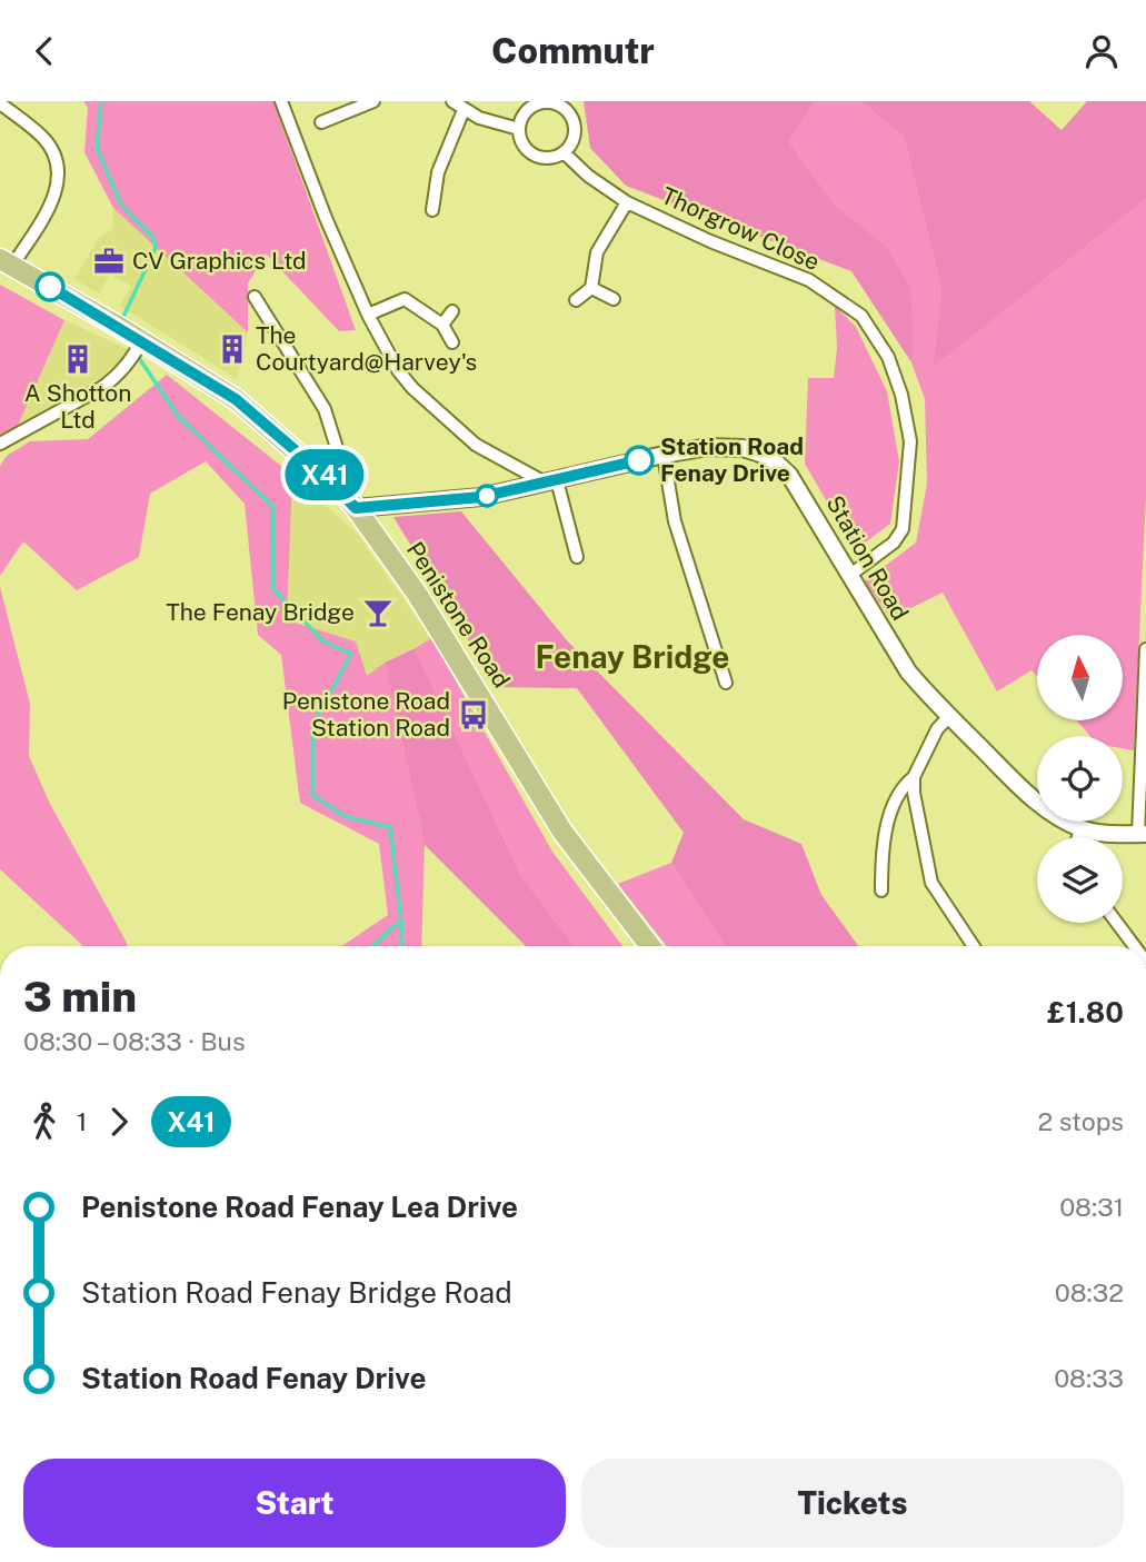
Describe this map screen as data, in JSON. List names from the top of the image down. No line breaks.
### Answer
{"streets":{"highway":["Penistone Road"],"street":["Thorgrow Close","Station Road"]},"crossings":[["Thorgrow Close","Station Road"],["Station Road","Penistone Road"]],"districts":["Fenay Bridge"],"places":{"office":["CV Graphics Ltd"],"building":["The Courtyard@Harvey's","A Shotton Ltd"],"other":["Station Road Fenay Drive"],"bar":["The Fenay Bridge"],"bus stop":["Penistone Road Station Road"]},"lines":["bus line X41"],"north":"top","page":{"header":"Commutr","on_map":"X41","heading":["3 min","08:30 – 08:33 · Bus","£1.80"],"legs":["1","X41","2 stops"],"list":[{"name":"Penistone Road Fenay Lea Drive","value":"08:31"},{"name":"Station Road Fenay Bridge Road","value":"08:32"},{"name":"Station Road Fenay Drive","value":"08:33"}],"buttons":["Start","Tickets"]}}
